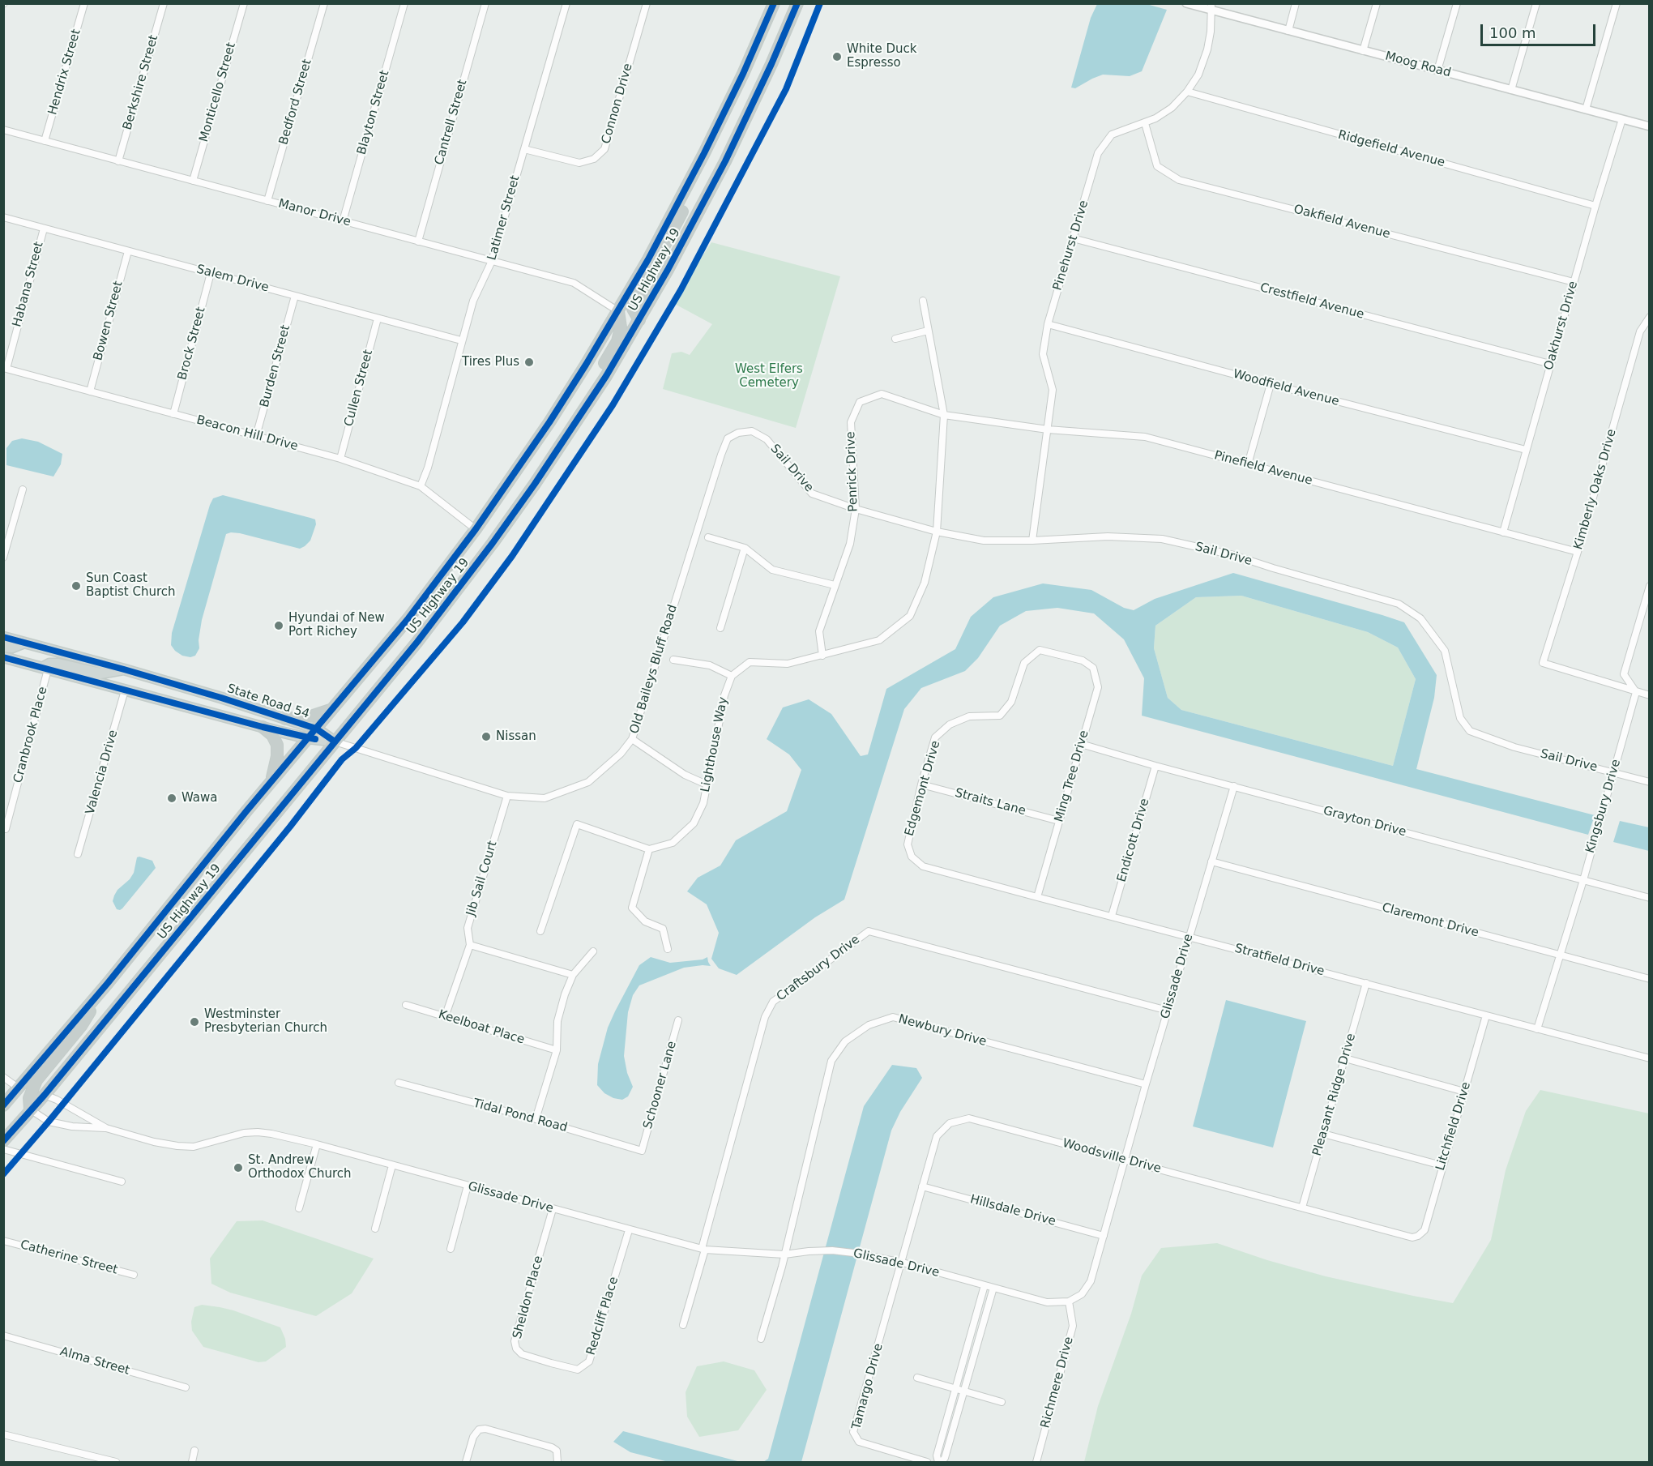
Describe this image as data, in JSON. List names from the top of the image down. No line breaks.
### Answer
{"streets":{"highway":["US Highway 19"],"main road":["State Road 54"],"street":["Moog Road","Hendrix Street","Berkshire Street","Monticello Street","Bedford Street","Connon Drive","Blayton Street","Cantrell Street","Ridgefield Avenue","Manor Drive","Latimer Street","Oakfield Avenue","Pinehurst Drive","Salem Drive","Habana Street","Crestfield Avenue","Bowen Street","Oakhurst Drive","Brock Street","Burden Street","Cullen Street","Woodfield Avenue","Beacon Hill Drive","Sail Drive","Pinefield Avenue","Penrick Drive","Kimberly Oaks Drive","Old Baileys Bluff Road","Cranbrook Place","Lighthouse Way","Valencia Drive","Ming Tree Drive","Edgemont Drive","Straits Lane","Kingsbury Drive","Grayton Drive","Endicott Drive","Jib Sail Court","Claremont Drive","Stratfield Drive","Craftsbury Drive","Glissade Drive","Keelboat Place","Newbury Drive","Schooner Lane","Pleasant Ridge Drive","Tidal Pond Road","Litchfield Drive","Woodsville Drive","Hillsdale Drive","Catherine Street","Sheldon Place","Redcliff Place","Alma Street","Richmere Drive","Tamargo Drive"]},"crossings":[["Moog Road","Pinehurst Drive"],["Moog Road","Oakhurst Drive"],["Hendrix Street","Manor Drive"],["Berkshire Street","Manor Drive"],["Monticello Street","Manor Drive"],["Bedford Street","Manor Drive"],["Connon Drive","Latimer Street"],["Blayton Street","Manor Drive"],["Cantrell Street","Manor Drive"],["Ridgefield Avenue","Pinehurst Drive"],["Ridgefield Avenue","Oakhurst Drive"],["Manor Drive","Latimer Street"],["Manor Drive","US Highway 19"],["Latimer Street","Salem Drive"],["Latimer Street","Beacon Hill Drive"],["Oakfield Avenue","Pinehurst Drive"],["Oakfield Avenue","Oakhurst Drive"],["Pinehurst Drive","Crestfield Avenue"],["Pinehurst Drive","Woodfield Avenue"],["Pinehurst Drive","Sail Drive"],["Pinehurst Drive","Pinefield Avenue"],["US Highway 19","Beacon Hill Drive"],["US Highway 19","Old Baileys Bluff Road"],["US Highway 19","State Road 54"],["US Highway 19","Glissade Drive"],["Salem Drive","Habana Street"],["Salem Drive","Bowen Street"],["Salem Drive","Brock Street"],["Salem Drive","Burden Street"],["Salem Drive","Cullen Street"],["Habana Street","Beacon Hill Drive"],["Crestfield Avenue","Oakhurst Drive"],["Bowen Street","Beacon Hill Drive"],["Oakhurst Drive","Woodfield Avenue"],["Oakhurst Drive","Pinefield Avenue"],["Brock Street","Beacon Hill Drive"],["Burden Street","Beacon Hill Drive"],["Cullen Street","Beacon Hill Drive"],["Sail Drive","Penrick Drive"],["Sail Drive","Old Baileys Bluff Road"],["Sail Drive","Kingsbury Drive"],["Pinefield Avenue","Penrick Drive"],["Pinefield Avenue","Kimberly Oaks Drive"],["Kimberly Oaks Drive","Kingsbury Drive"],["Old Baileys Bluff Road","State Road 54"],["Old Baileys Bluff Road","Jib Sail Court"],["State Road 54","Cranbrook Place"],["State Road 54","Valencia Drive"],["Ming Tree Drive","Edgemont Drive"],["Ming Tree Drive","Straits Lane"],["Ming Tree Drive","Grayton Drive"],["Ming Tree Drive","Stratfield Drive"],["Edgemont Drive","Straits Lane"],["Edgemont Drive","Stratfield Drive"],["Kingsbury Drive","Grayton Drive"],["Kingsbury Drive","Claremont Drive"],["Kingsbury Drive","Stratfield Drive"],["Grayton Drive","Endicott Drive"],["Grayton Drive","Glissade Drive"],["Endicott Drive","Stratfield Drive"],["Jib Sail Court","Keelboat Place"],["Claremont Drive","Glissade Drive"],["Stratfield Drive","Glissade Drive"],["Stratfield Drive","Pleasant Ridge Drive"],["Stratfield Drive","Litchfield Drive"],["Craftsbury Drive","Glissade Drive"],["Glissade Drive","Newbury Drive"],["Glissade Drive","Woodsville Drive"],["Glissade Drive","Hillsdale Drive"],["Glissade Drive","Sheldon Place"],["Glissade Drive","Redcliff Place"],["Glissade Drive","Richmere Drive"],["Glissade Drive","Tamargo Drive"],["Schooner Lane","Tidal Pond Road"],["Pleasant Ridge Drive","Woodsville Drive"],["Litchfield Drive","Woodsville Drive"],["Woodsville Drive","Hillsdale Drive"],["Woodsville Drive","Tamargo Drive"],["Sheldon Place","Redcliff Place"]],"parks":["West Elfers Cemetery"],"places":["White Duck Espresso","Tires Plus","Sun Coast Baptist Church","Hyundai of New Port Richey","Nissan","Wawa","Westminster Presbyterian Church","St. Andrew Orthodox Church"],"scale_bar":"100 m"}
